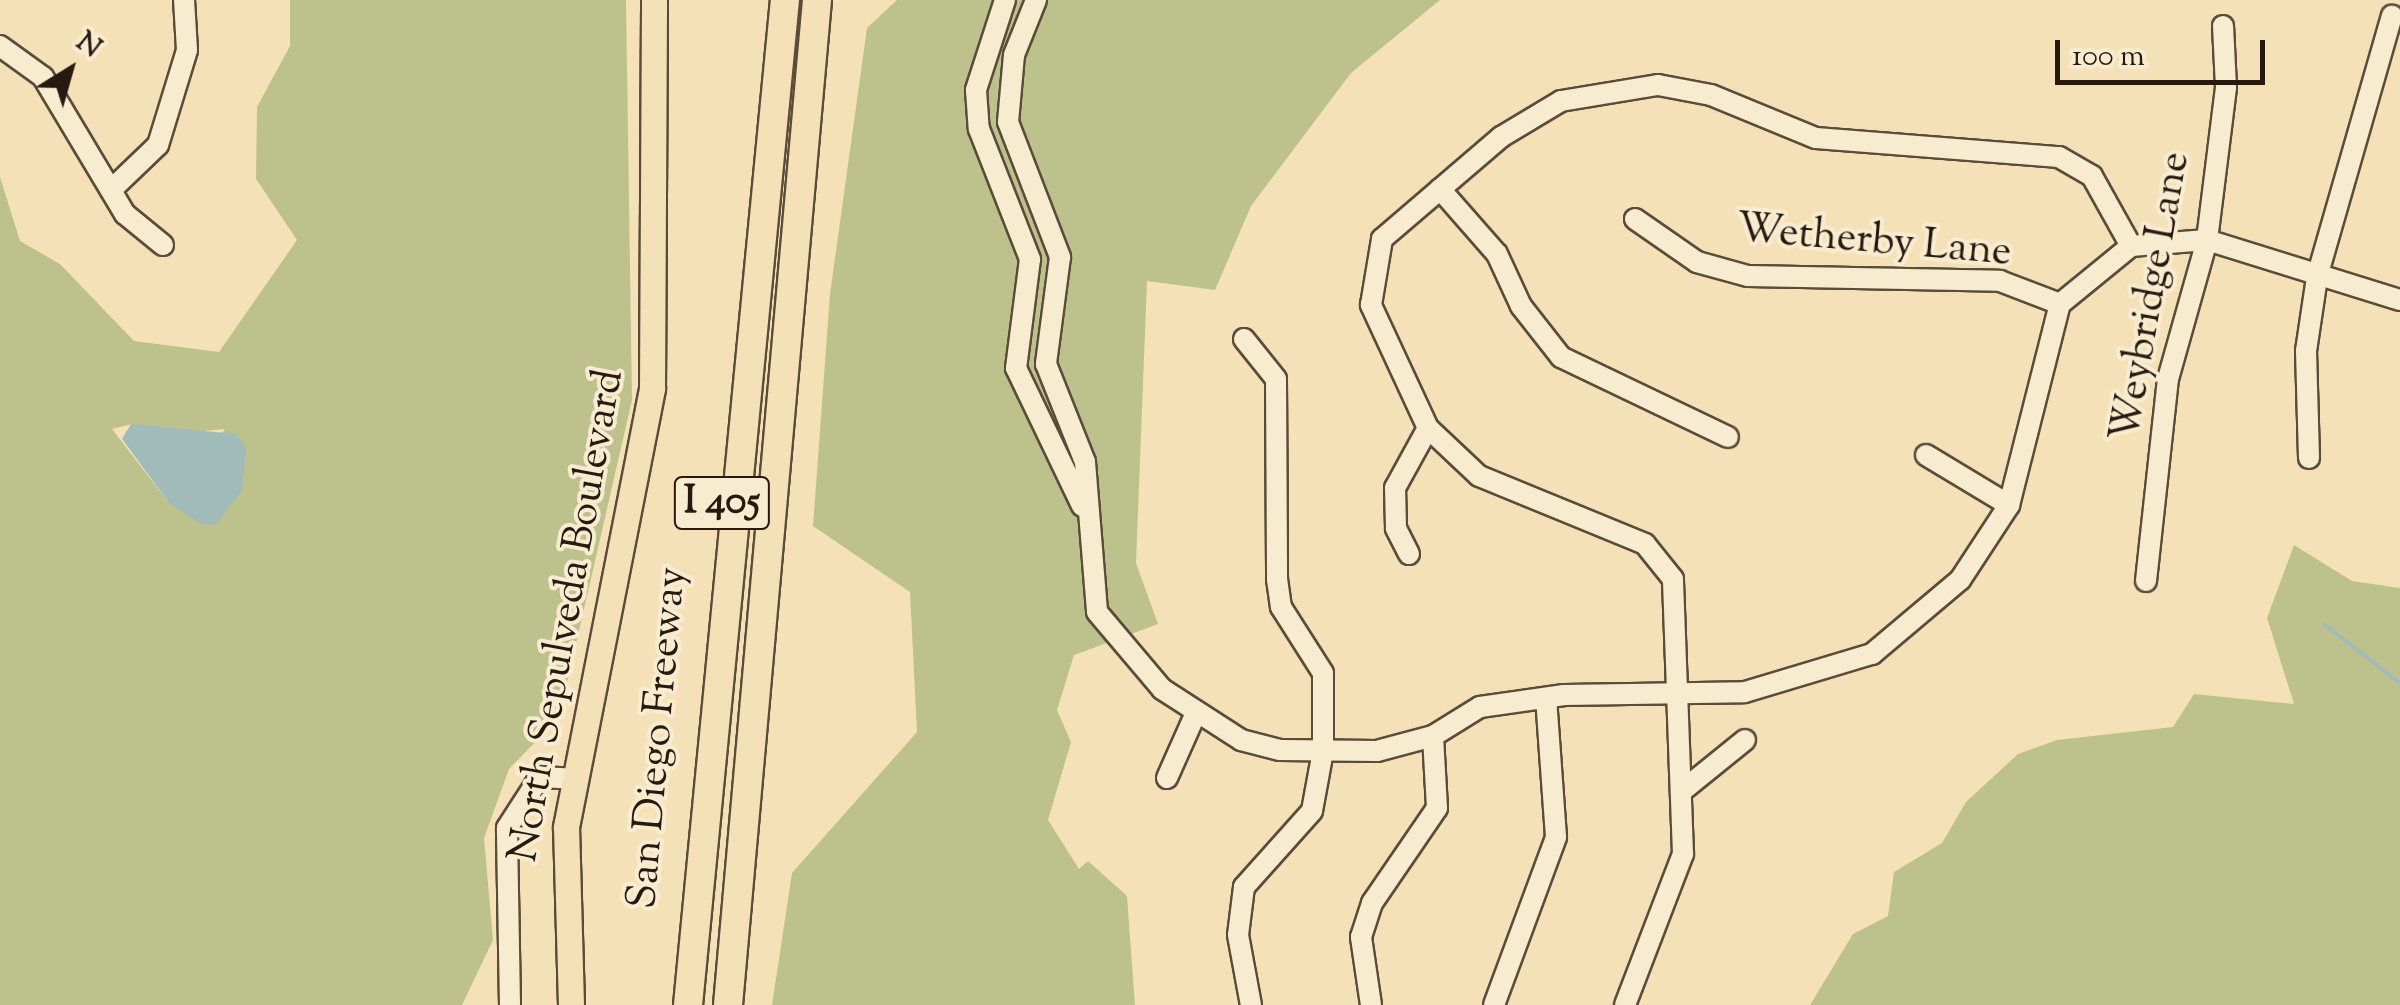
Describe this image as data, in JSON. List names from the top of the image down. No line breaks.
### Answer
{"streets":{"highway":["I 405","San Diego Freeway"],"main road":["North Sepulveda Boulevard"],"street":["Wetherby Lane","Weybridge Lane"]},"scale_bar":"100 m","north":"top right"}
